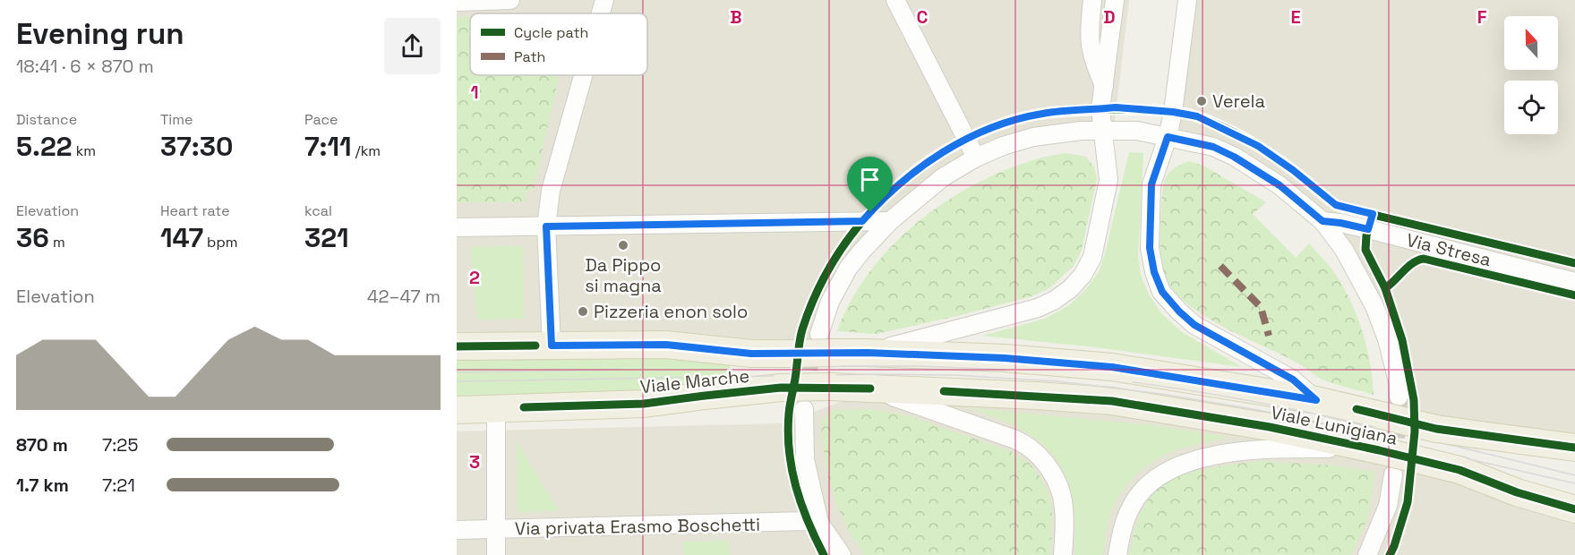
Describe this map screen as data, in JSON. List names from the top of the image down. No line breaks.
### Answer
{"streets":{"main road":["Viale Marche","Viale Lunigiana"],"street":["Via Stresa","Via privata Erasmo Boschetti"]},"crossings":[["Viale Marche","Viale Lunigiana"]],"places":["Verela","Da Pippo si magna","Pizzeria enon solo"],"legend":["Cycle path","Path"],"north":"top","page":{"heading":["Evening run","18:41 · 6 × 870 m"],"stats":[["Distance","5.22 km"],["Time","37:30"],["Pace","7:11 /km"],["Elevation","36 m"],["Heart rate","147 bpm"],["kcal","321"]],"chart":["Elevation","42–47 m"],"list":[{"name":"870 m","note":"7:25"},{"name":"1.7 km","note":"7:21"}]},"grid":{"columns":["B","C","D","E","F"],"rows":["1","2","3"]}}
